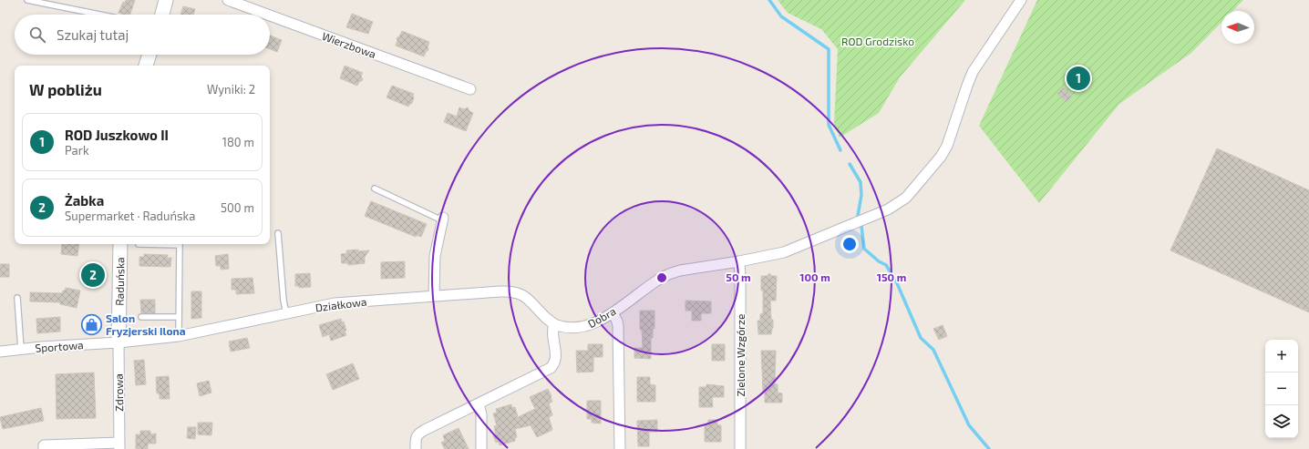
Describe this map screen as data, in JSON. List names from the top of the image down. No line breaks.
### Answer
{"streets":{"street":["Wierzbowa","Raduńska","Działkowa","Dobra","Sportowa","Zielone Wzgórze","Zdrowa"]},"crossings":[["Raduńska","Działkowa"],["Raduńska","Sportowa"],["Raduńska","Zdrowa"],["Działkowa","Dobra"],["Działkowa","Sportowa"],["Działkowa","Zdrowa"],["Dobra","Zielone Wzgórze"],["Sportowa","Zdrowa"]],"parks":["ROD Grodzisko"],"places":{"shop":["Salon Fryzjerski Ilona"]},"north":"left","page":{"search":"Szukaj tutaj","pins":["1","2"],"heading":["W pobliżu","Wyniki: 2"],"list":[{"mark":"1","name":"ROD Juszkowo II","note":"Park","value":"180 m"},{"mark":"2","name":"Żabka","note":"Supermarket · Raduńska","value":"500 m"}],"map_buttons":["+","−"]},"rings":["50 m","100 m","150 m"]}
